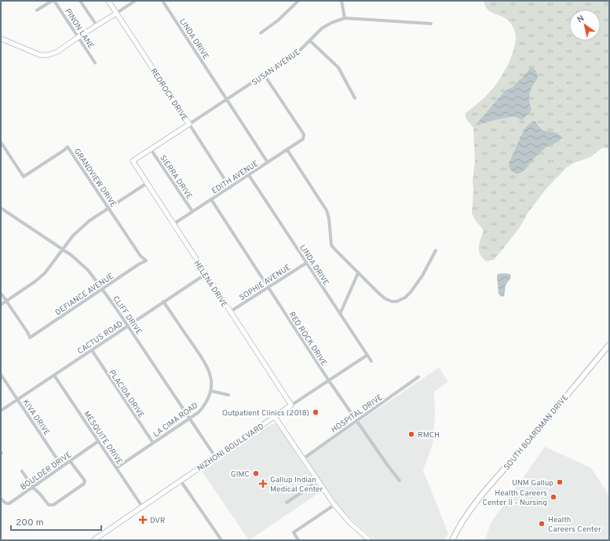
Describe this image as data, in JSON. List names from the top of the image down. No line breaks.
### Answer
{"streets":{"main road":["SUSAN AVENUE","REDROCK DRIVE","HELENA DRIVE","SOUTH BOARDMAN DRIVE","NIZHONI BOULEVARD"],"street":["PINON LANE","LINDA DRIVE","SIERRA DRIVE","EDITH AVENUE","GRANDVIEW DRIVE","SOPHIE AVENUE","DEFIANCE AVENUE","CLIFF DRIVE","CACTUS ROAD","RED ROCK DRIVE","PLACIDA DRIVE","HOSPITAL DRIVE","KIVA DRIVE","LA CIMA ROAD","MESQUITE DRIVE","BOULDER DRIVE"]},"crossings":[["LINDA DRIVE","SUSAN AVENUE"],["LINDA DRIVE","EDITH AVENUE"],["LINDA DRIVE","SOPHIE AVENUE"],["LINDA DRIVE","NIZHONI BOULEVARD"],["SUSAN AVENUE","REDROCK DRIVE"],["SUSAN AVENUE","SIERRA DRIVE"],["SUSAN AVENUE","EDITH AVENUE"],["SUSAN AVENUE","HELENA DRIVE"],["REDROCK DRIVE","EDITH AVENUE"],["SIERRA DRIVE","EDITH AVENUE"],["EDITH AVENUE","HELENA DRIVE"],["EDITH AVENUE","RED ROCK DRIVE"],["GRANDVIEW DRIVE","DEFIANCE AVENUE"],["SOPHIE AVENUE","HELENA DRIVE"],["SOPHIE AVENUE","RED ROCK DRIVE"],["HELENA DRIVE","CACTUS ROAD"],["HELENA DRIVE","NIZHONI BOULEVARD"],["DEFIANCE AVENUE","CLIFF DRIVE"],["CLIFF DRIVE","CACTUS ROAD"],["CLIFF DRIVE","LA CIMA ROAD"],["CLIFF DRIVE","NIZHONI BOULEVARD"],["CACTUS ROAD","PLACIDA DRIVE"],["CACTUS ROAD","KIVA DRIVE"],["CACTUS ROAD","LA CIMA ROAD"],["CACTUS ROAD","MESQUITE DRIVE"],["RED ROCK DRIVE","HOSPITAL DRIVE"],["RED ROCK DRIVE","NIZHONI BOULEVARD"],["PLACIDA DRIVE","LA CIMA ROAD"],["KIVA DRIVE","BOULDER DRIVE"],["LA CIMA ROAD","MESQUITE DRIVE"],["MESQUITE DRIVE","NIZHONI BOULEVARD"],["MESQUITE DRIVE","BOULDER DRIVE"]],"places":{"other":["Outpatient Clinics (2018)","RMCH","GIMC","UNM Gallup","Health Careers Center II - Nursing","Health Careers Center"],"health":["Gallup Indian Medical Center","DVR"]},"scale_bar":"200 m","north":"top left"}
